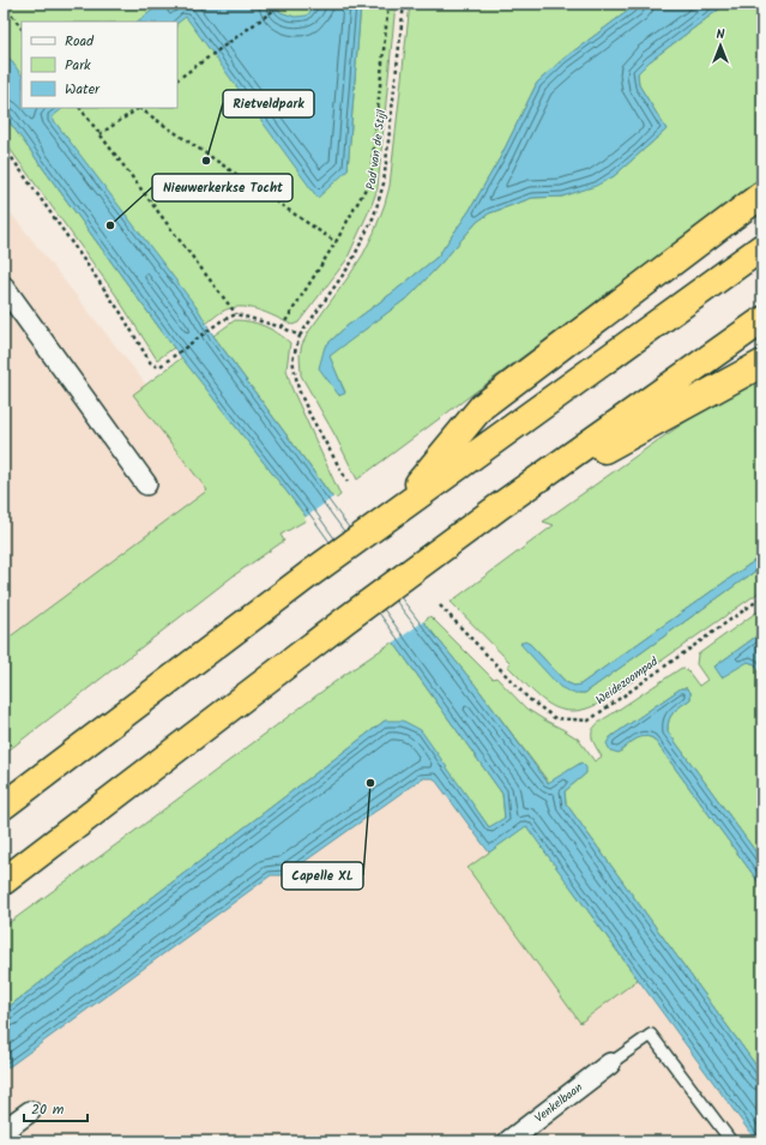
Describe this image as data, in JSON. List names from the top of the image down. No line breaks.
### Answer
{"streets":{"street":["Venkelbaan"],"path":["Pad van de Stijl","Weidezoompad"]},"places":["Rietveldpark","Nieuwerkerkse Tocht","Capelle XL"],"legend":["Road","Park","Water"],"scale_bar":"20 m","north":"top"}
